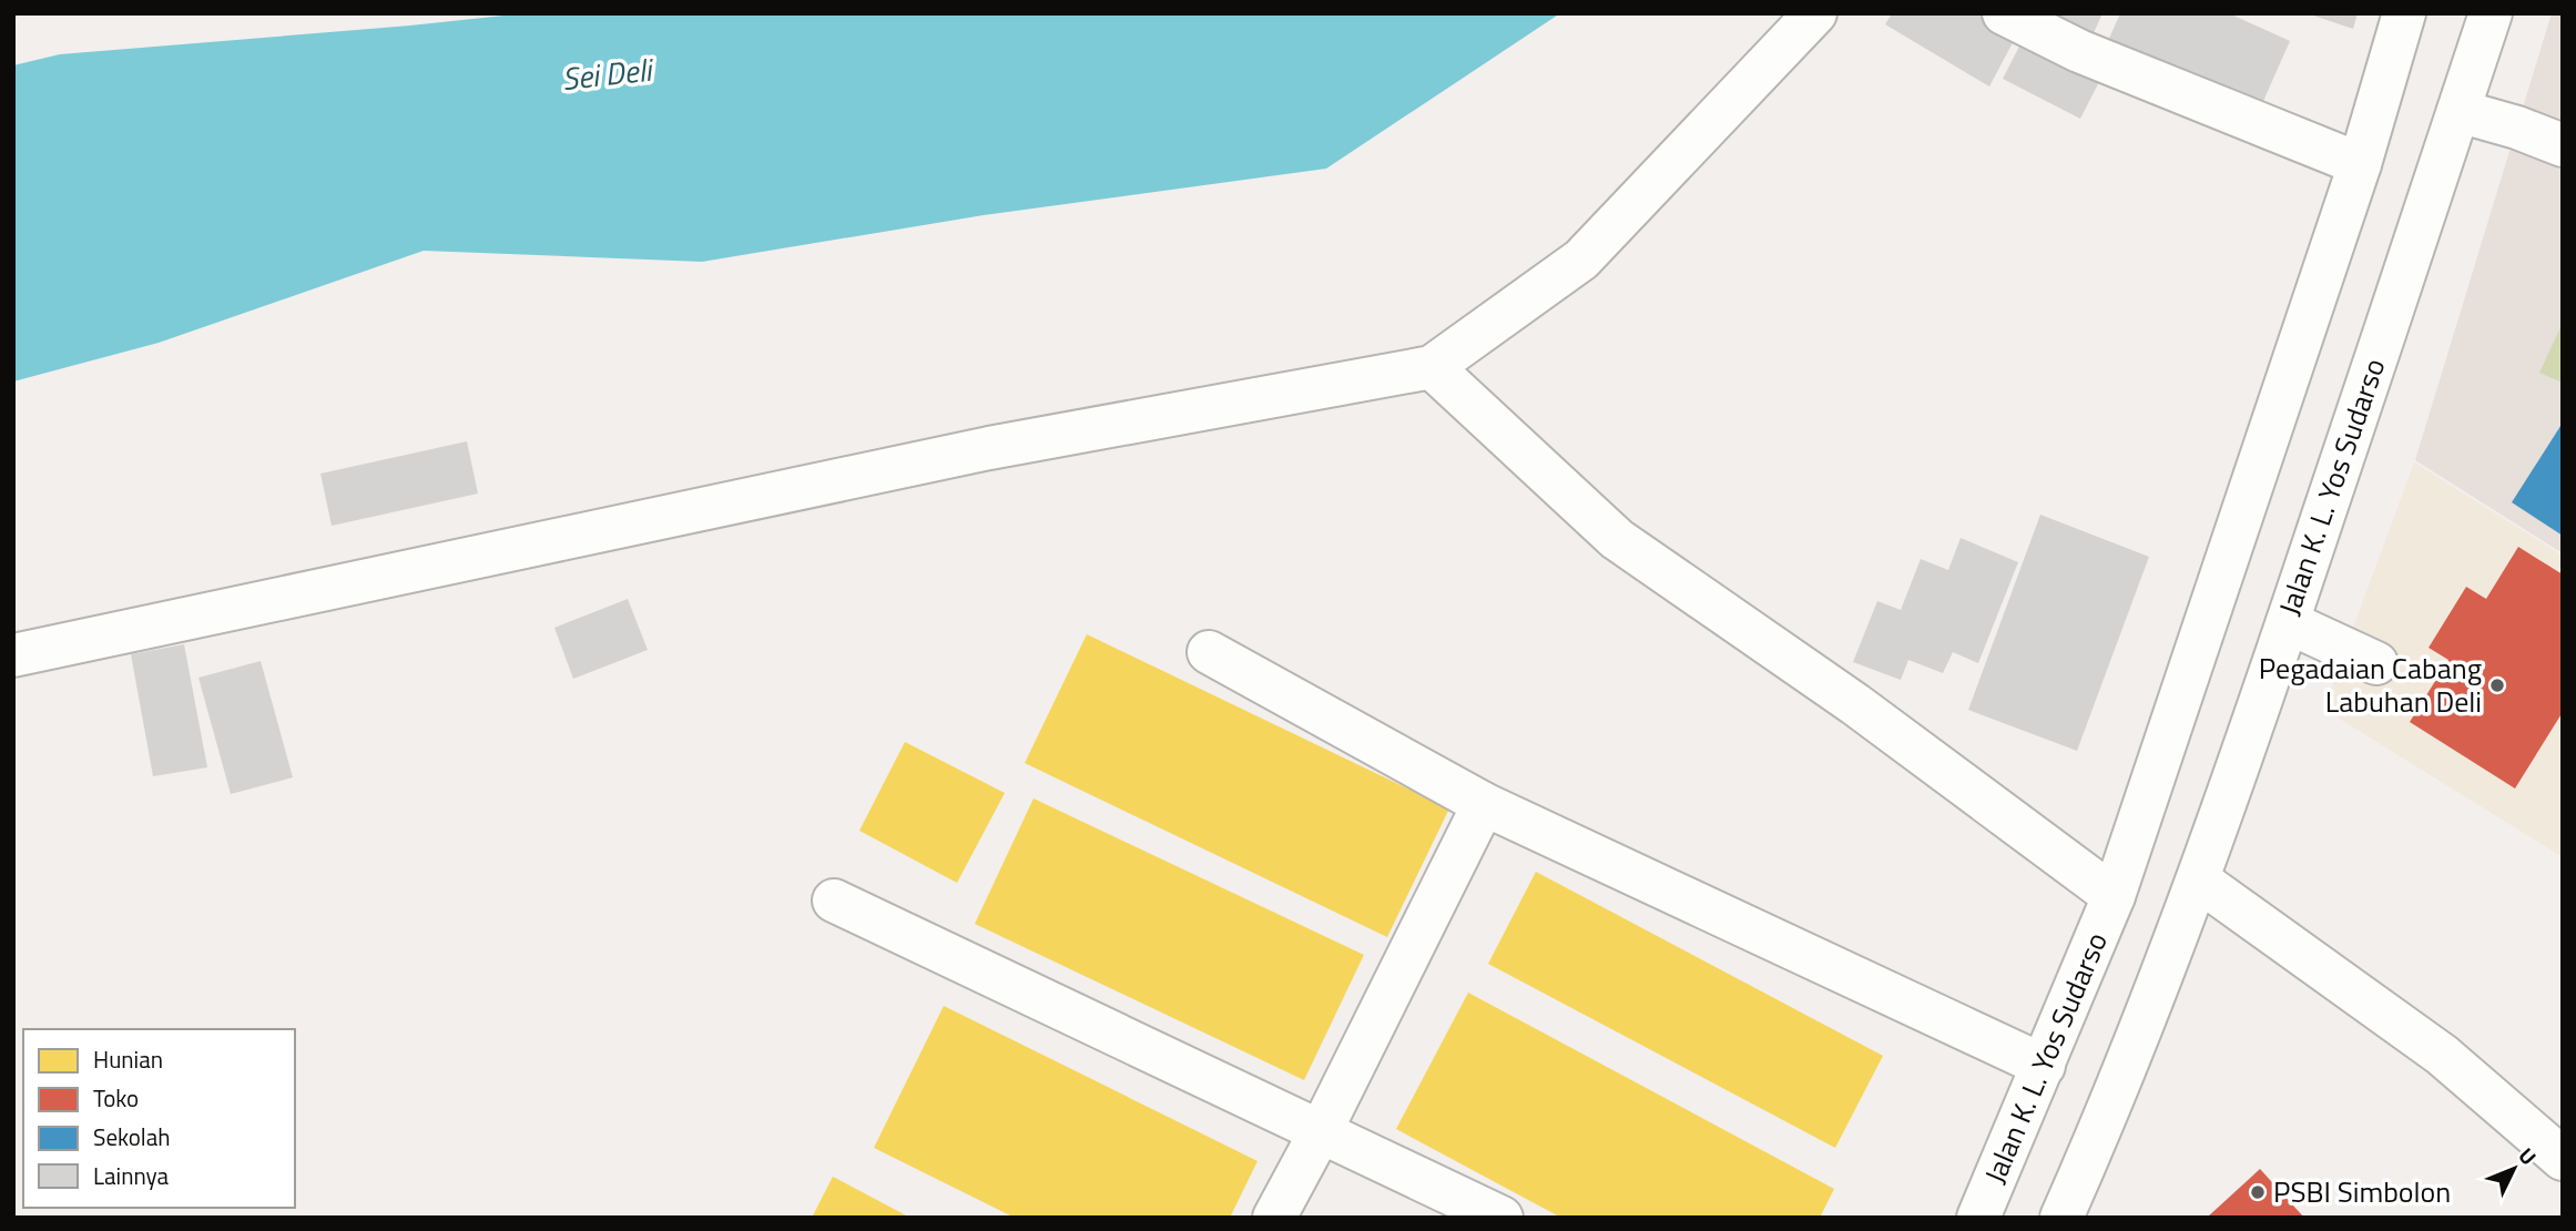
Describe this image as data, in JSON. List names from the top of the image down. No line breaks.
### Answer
{"streets":{"main road":["Jalan K. L. Yos Sudarso"]},"water":["Sei Deli"],"places":["Pegadaian Cabang Labuhan Deli","PSBI Simbolon"],"legend":["Hunian","Toko","Sekolah","Lainnya"],"north":"top right"}
